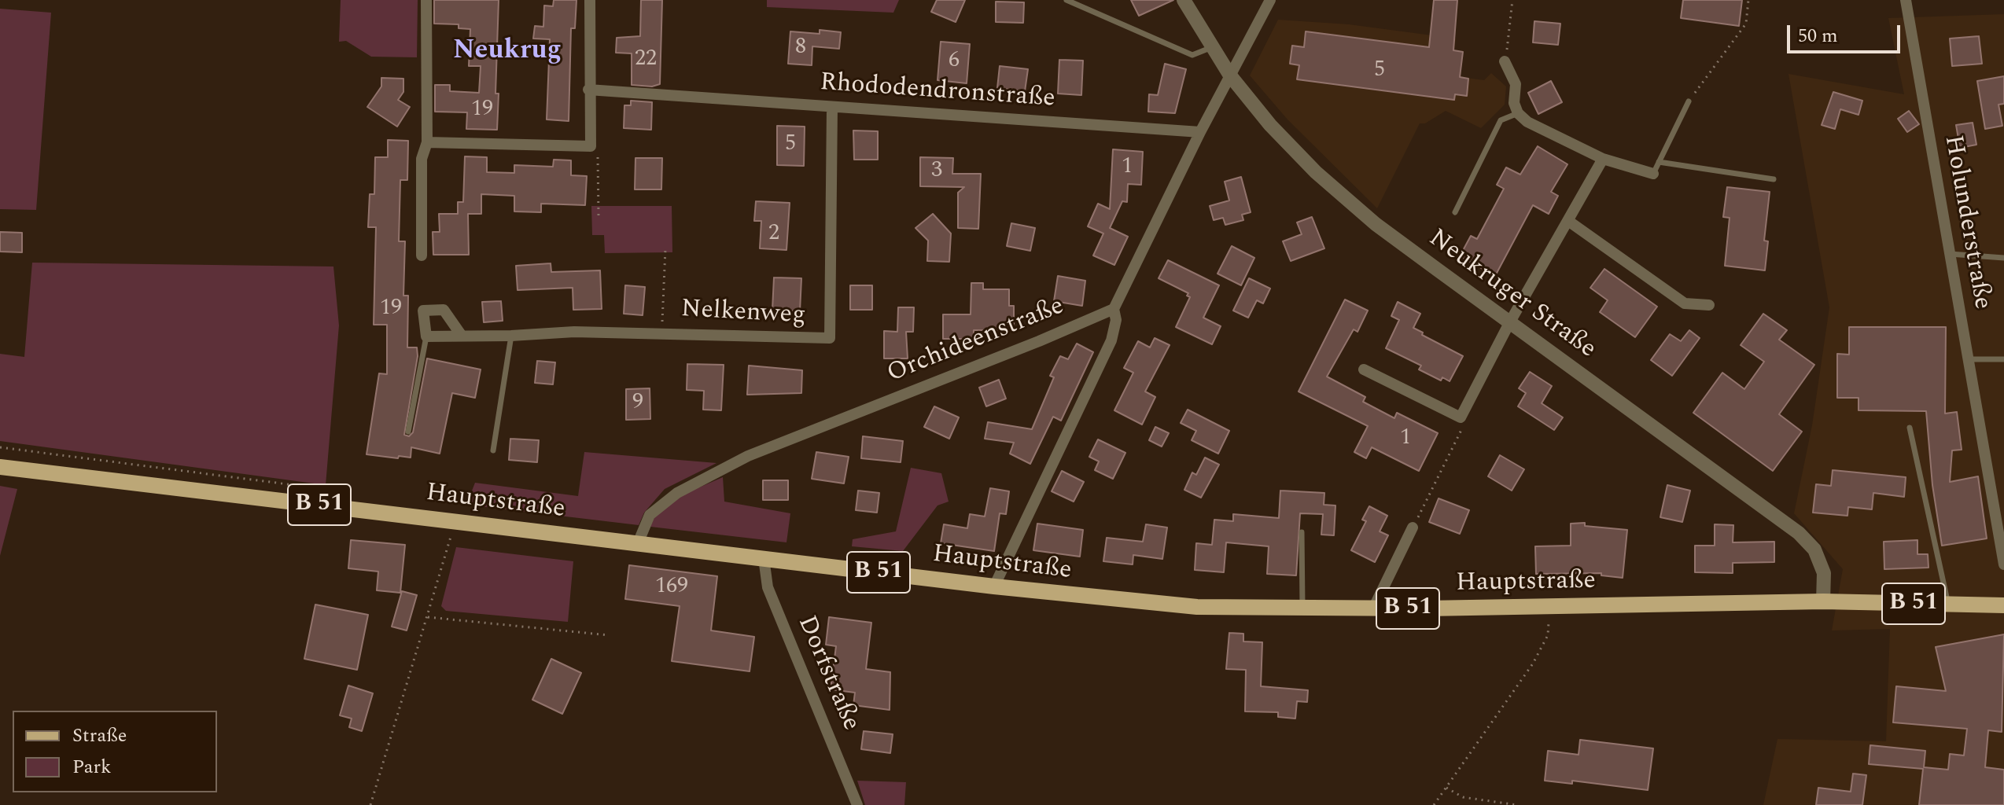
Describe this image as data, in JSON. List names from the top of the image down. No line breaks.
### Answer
{"streets":{"main road":["Hauptstraße","B 51"],"street":["Rhododendronstraße","Holunderstraße","Neukruger Straße","Nelkenweg","Orchideenstraße","Dorfstraße"]},"crossings":[["Rhododendronstraße","Nelkenweg"],["Neukruger Straße","Hauptstraße"],["Orchideenstraße","Hauptstraße"],["Hauptstraße","Dorfstraße"]],"districts":["Neukrug"],"house_numbers":["8","22","6","5","19","5","1","3","2","19","9","1","169"],"legend":["Straße","Park"],"scale_bar":"50 m"}
